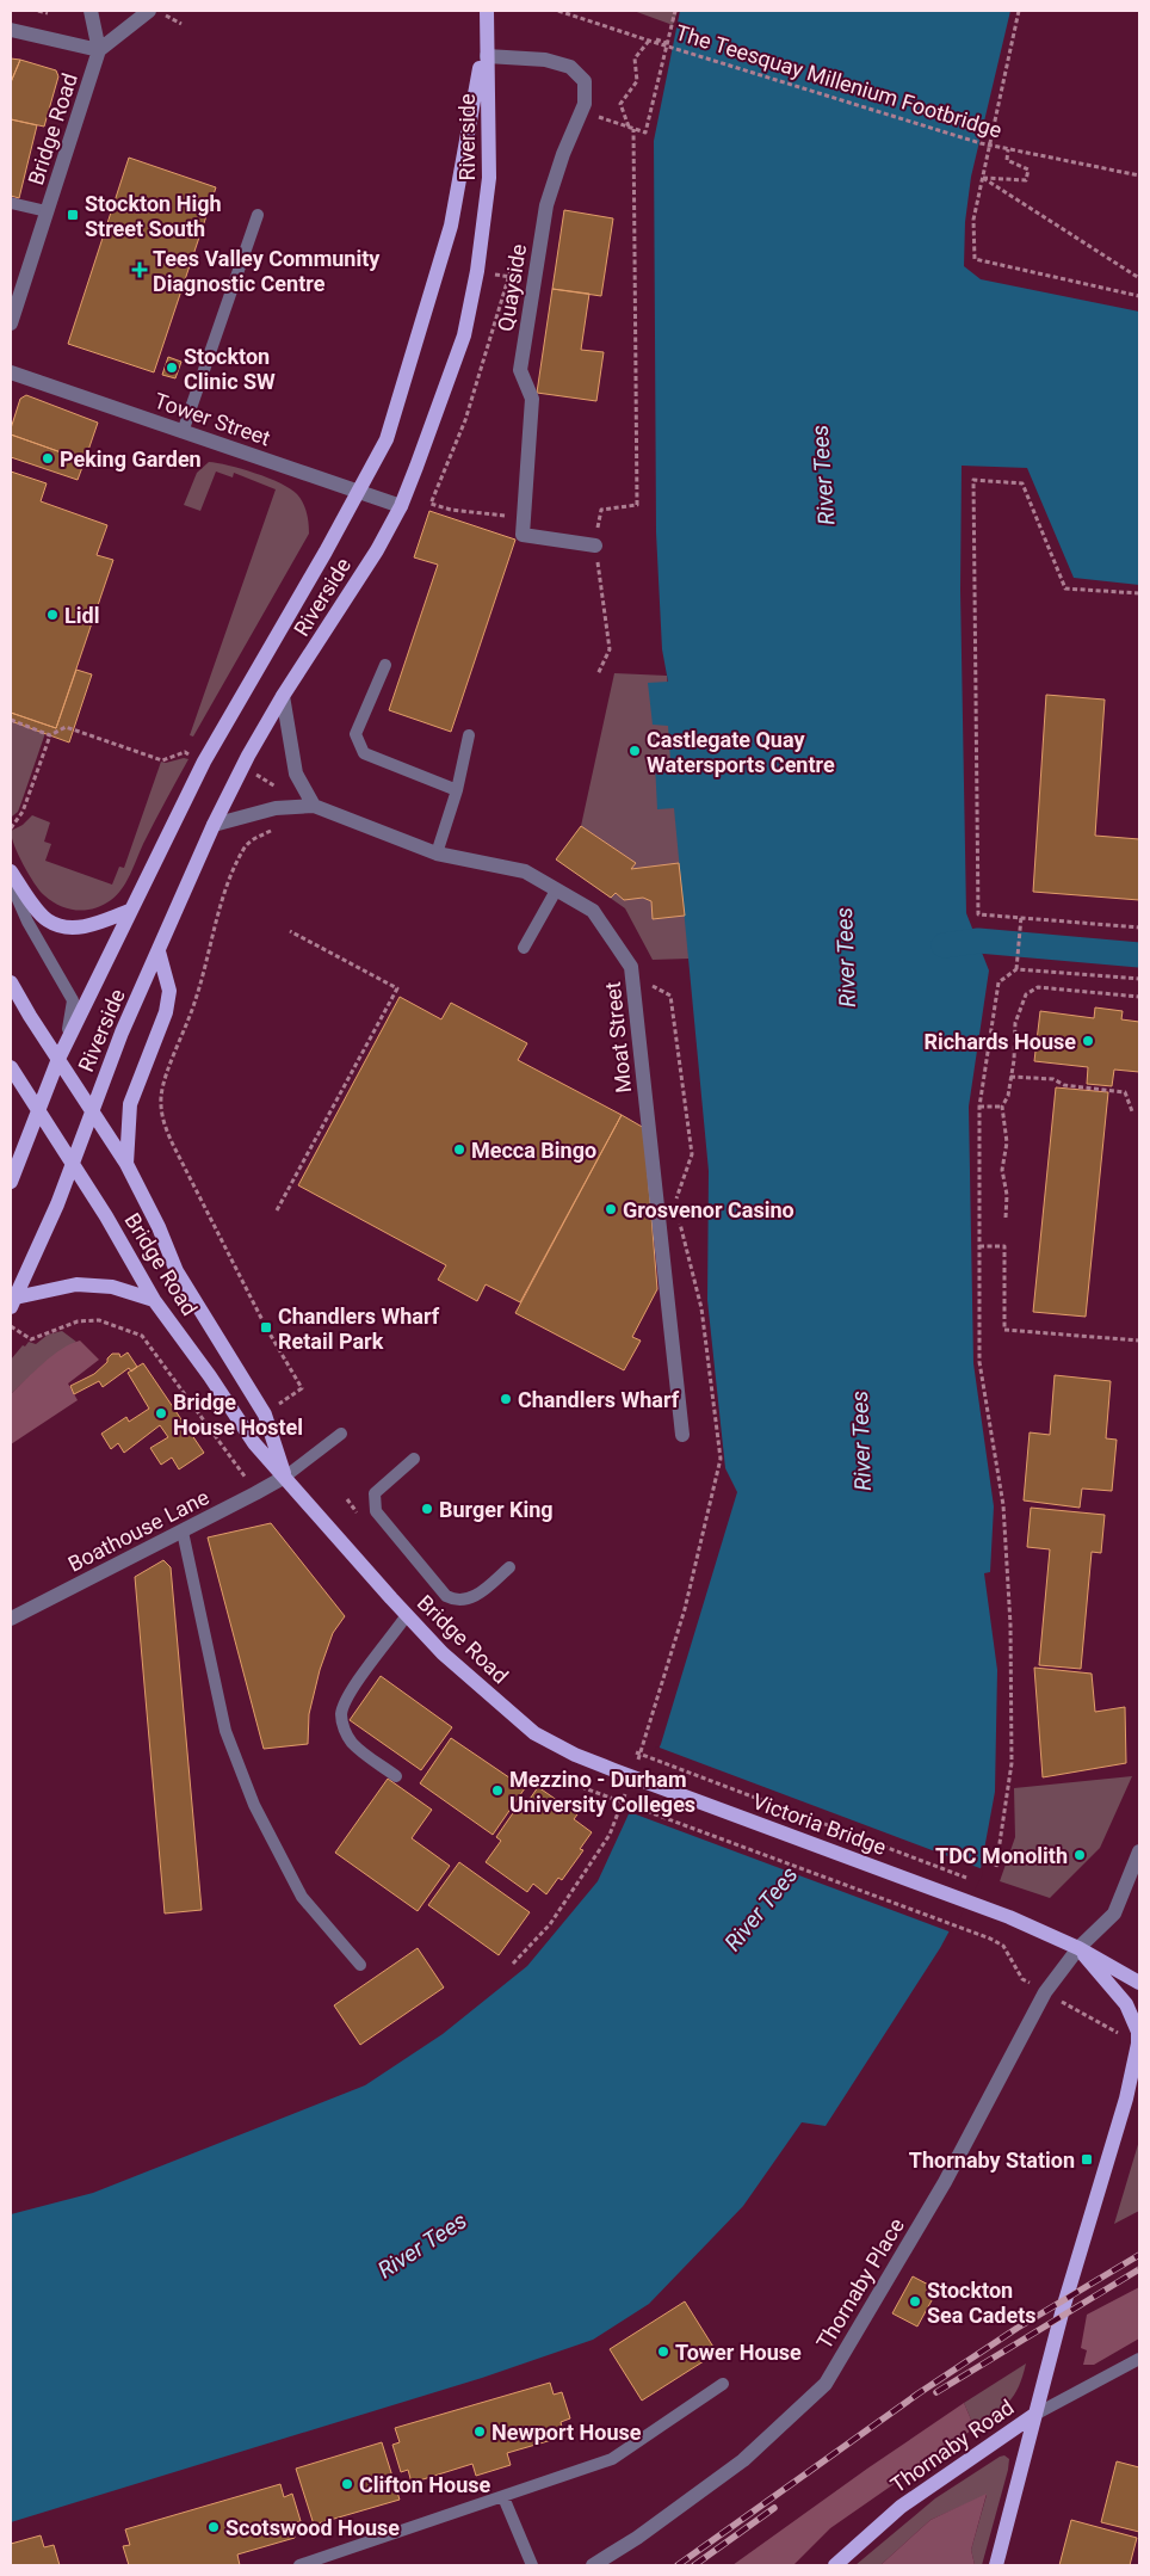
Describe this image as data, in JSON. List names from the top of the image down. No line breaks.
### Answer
{"streets":{"main road":["Bridge Road","Riverside","Victoria Bridge","Thornaby Road"],"street":["Quayside","Tower Street","Moat Street","Boathouse Lane","Thornaby Place"],"path":["The Teesquay Millenium Footbridge"]},"crossings":[["Bridge Road","Riverside"],["Bridge Road","Boathouse Lane"],["Bridge Road","Victoria Bridge"],["Riverside","Tower Street"],["Riverside","Moat Street"],["Victoria Bridge","Thornaby Place"],["Victoria Bridge","Thornaby Road"],["Thornaby Place","Thornaby Road"]],"water":["River Tees"],"places":{"transit":["Stockton High Street South","Chandlers Wharf Retail Park","Thornaby Station"],"health":["Tees Valley Community Diagnostic Centre"],"other":["Stockton Clinic SW","Peking Garden","Lidl","Castlegate Quay Watersports Centre","Richards House","Mecca Bingo","Grosvenor Casino","Chandlers Wharf","Bridge House Hostel","Burger King","Mezzino - Durham University Colleges","TDC Monolith","Stockton Sea Cadets","Tower House","Newport House","Clifton House","Scotswood House"]}}
